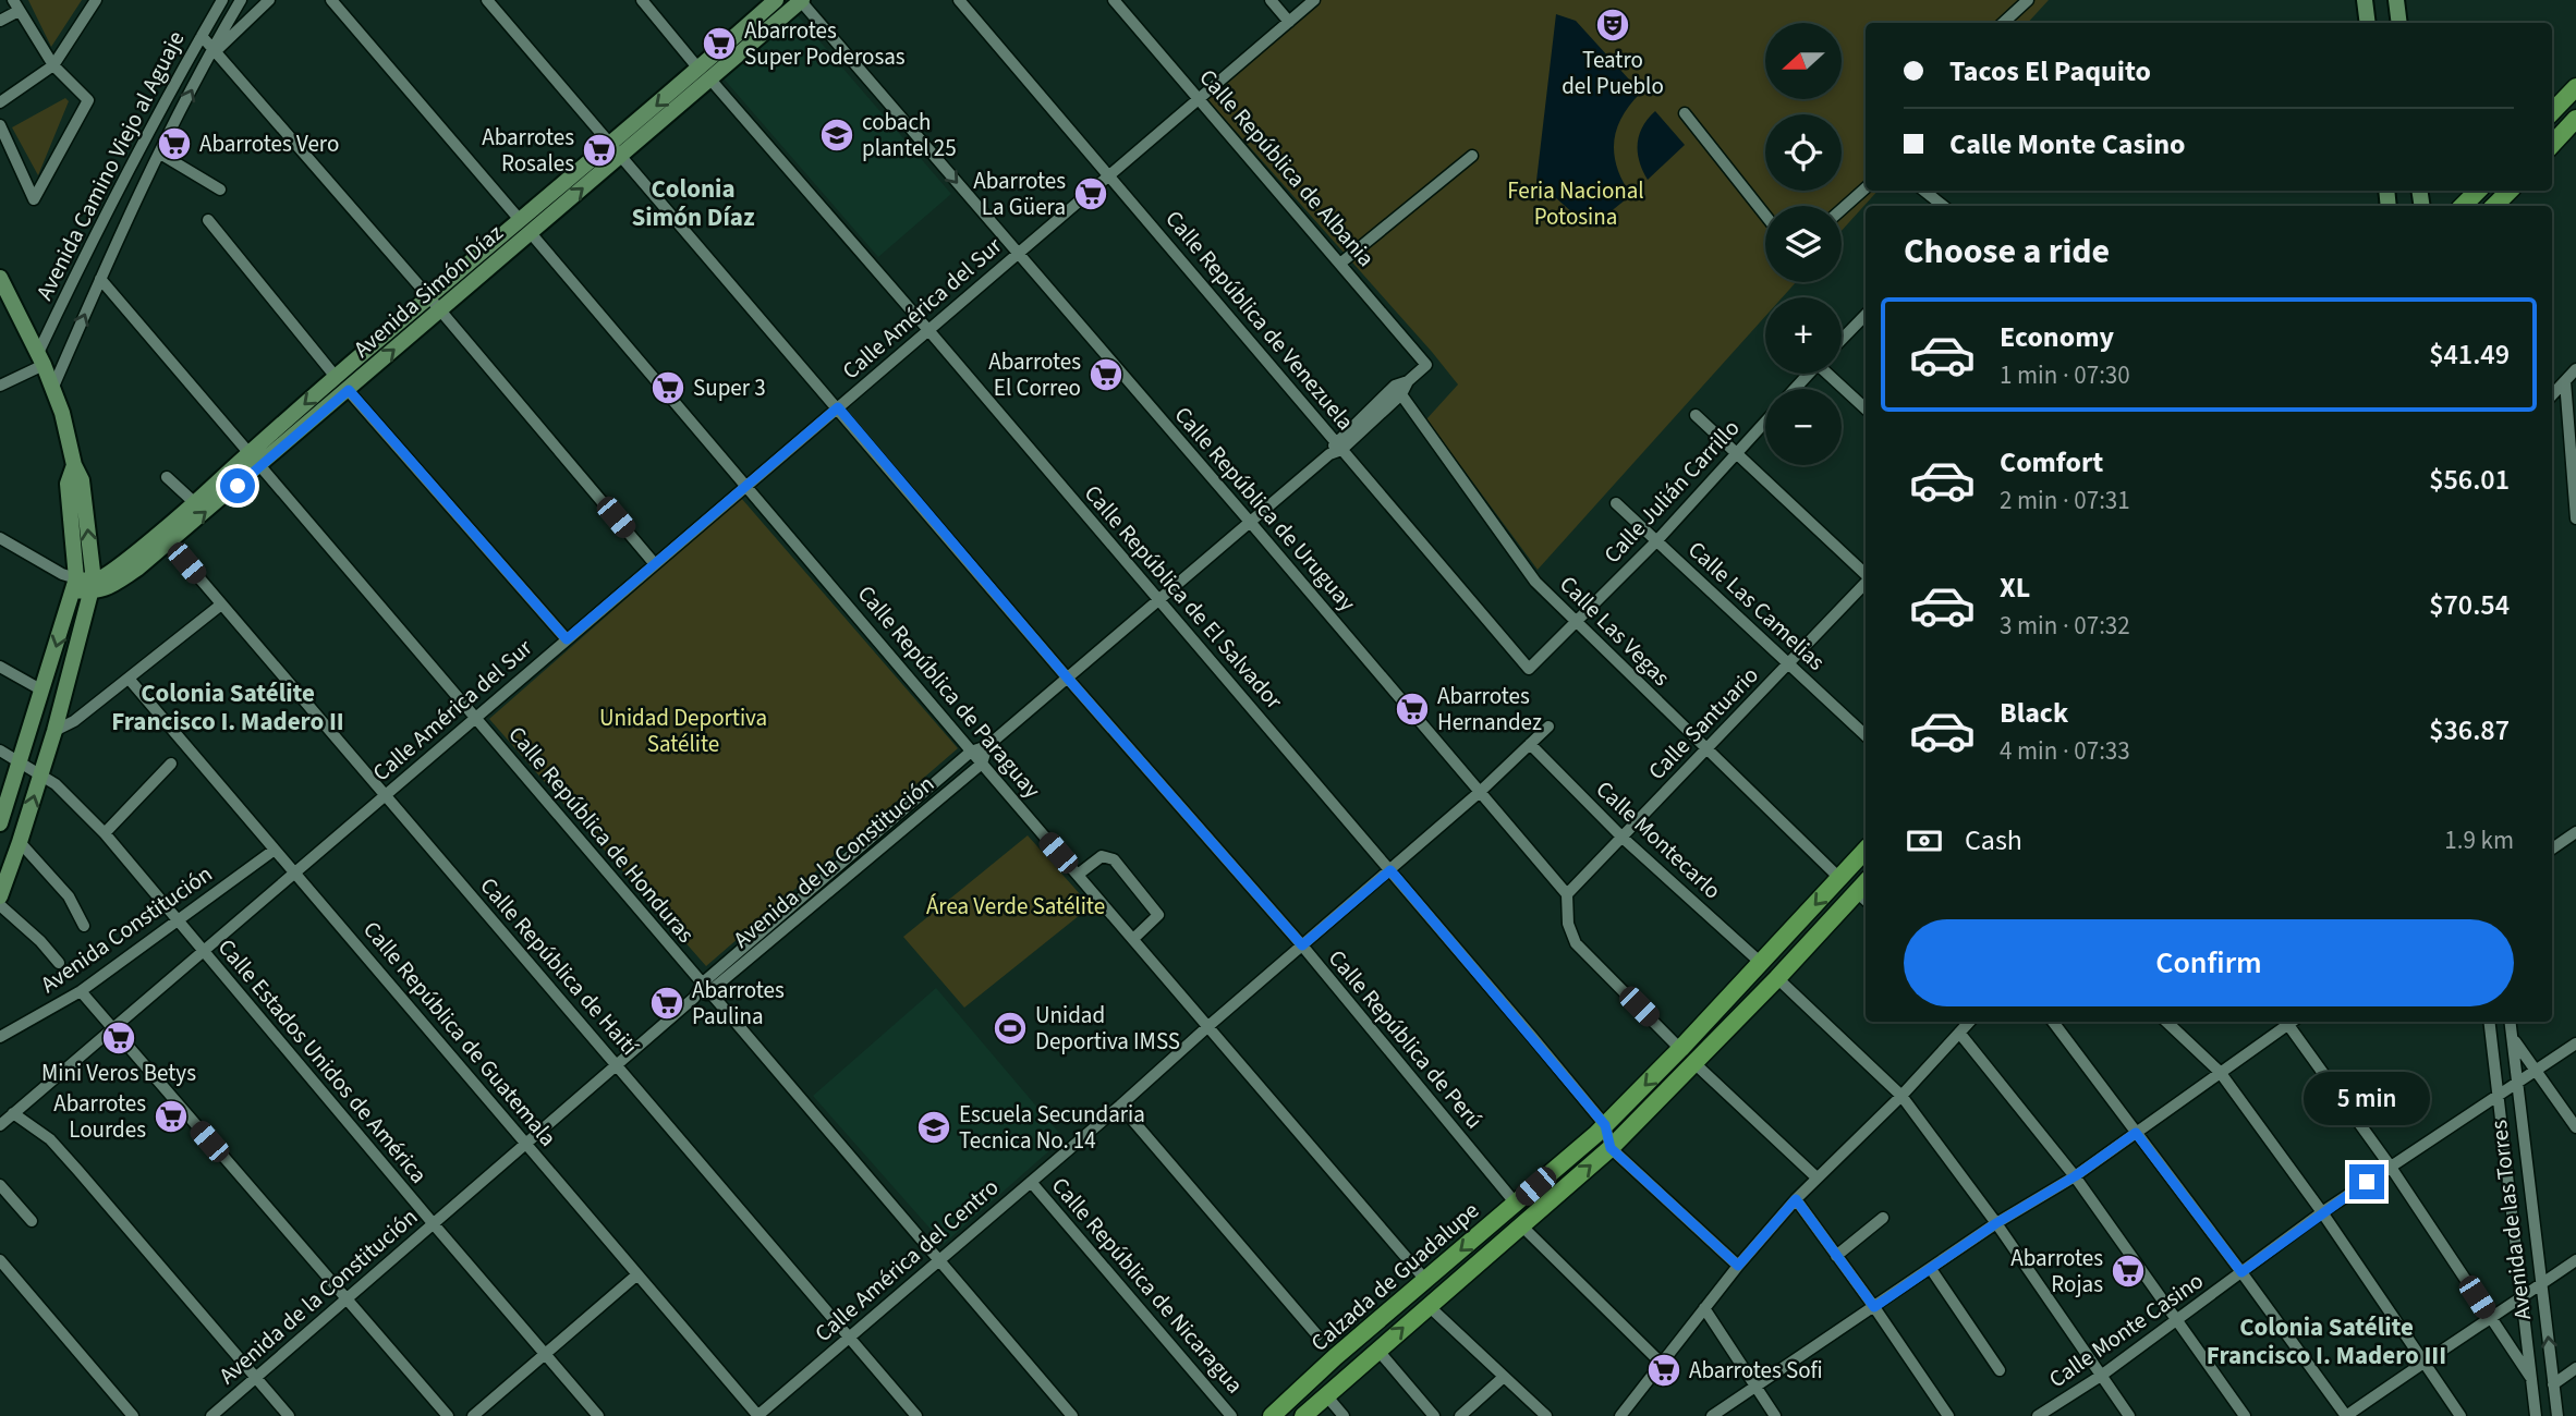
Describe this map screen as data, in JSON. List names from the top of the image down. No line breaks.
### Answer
{"streets":{"main road":["Avenida Simón Díaz","Calzada de Guadalupe"],"street":["Avenida Camino Viejo al Aguaje","Calle República de Albania","Calle América del Sur","Calle República de Venezuela","Calle Julián Carrillo","Calle República de Uruguay","Calle República de El Salvador","Calle Las Camelias","Calle Las Vegas","Calle República de Paraguay","Calle Santuario","Calle República de Honduras","Calle Montecarlo","Avenida de la Constitución","Avenida Constitución","Calle República de Haití","Calle República de Guatemala","Calle República de Perú","Calle Estados Unidos de América","Avenida de las Torres","Calle América del Centro","Calle República de Nicaragua","Calle Monte Casino"]},"crossings":[["Avenida Camino Viejo al Aguaje","Calle República de Honduras"],["Calle República de Albania","Calle América del Sur"],["Calle República de Albania","Avenida de la Constitución"],["Avenida Simón Díaz","Calle República de Uruguay"],["Avenida Simón Díaz","Calle República de El Salvador"],["Avenida Simón Díaz","Calle República de Paraguay"],["Avenida Simón Díaz","Calle República de Honduras"],["Avenida Simón Díaz","Calle República de Haití"],["Avenida Simón Díaz","Calle República de Perú"],["Calle América del Sur","Calle República de Venezuela"],["Calle América del Sur","Calle República de Uruguay"],["Calle América del Sur","Calle República de El Salvador"],["Calle América del Sur","Calle República de Paraguay"],["Calle América del Sur","Calle República de Honduras"],["Calle América del Sur","Calle República de Haití"],["Calle América del Sur","Calle República de Guatemala"],["Calle América del Sur","Calle República de Perú"],["Calle América del Sur","Calle Estados Unidos de América"],["Calle República de Venezuela","Calle Julián Carrillo"],["Calle República de Venezuela","Avenida de la Constitución"],["Calle Julián Carrillo","Calle Las Camelias"],["Calle Julián Carrillo","Calle Las Vegas"],["Calle República de Uruguay","Calle Santuario"],["Calle República de Uruguay","Avenida de la Constitución"],["Calle República de Uruguay","Calle América del Centro"],["Calle República de El Salvador","Avenida de la Constitución"],["Calle República de El Salvador","Calle América del Centro"],["Calle República de El Salvador","Calzada de Guadalupe"],["Calle Las Camelias","Calle Santuario"],["Calle Las Vegas","Calle Santuario"],["Calle Las Vegas","Avenida de la Constitución"],["Calle Las Vegas","Calzada de Guadalupe"],["Calle República de Paraguay","Avenida de la Constitución"],["Calle República de Paraguay","Calle América del Centro"],["Calle República de Paraguay","Calzada de Guadalupe"],["Calle Santuario","Calle Montecarlo"],["Calle República de Honduras","Avenida de la Constitución"],["Calle República de Honduras","Calle América del Centro"],["Calle Montecarlo","Calle América del Centro"],["Calle Montecarlo","Calzada de Guadalupe"],["Avenida de la Constitución","Calle República de Haití"],["Avenida de la Constitución","Calle República de Guatemala"],["Avenida de la Constitución","Calle República de Perú"],["Avenida de la Constitución","Calle Estados Unidos de América"],["Avenida Constitución","Calle República de Guatemala"],["Avenida Constitución","Calle Estados Unidos de América"],["Calle República de Haití","Calle América del Centro"],["Calle República de Guatemala","Calle América del Centro"],["Calle República de Perú","Calle América del Centro"],["Calle República de Perú","Calzada de Guadalupe"],["Avenida de las Torres","Calle Monte Casino"],["Calle América del Centro","Calle República de Nicaragua"]],"districts":["Colonia Simón Díaz","Colonia Satélite Francisco I. Madero II","Colonia Satélite Francisco I. Madero III"],"parks":["Feria Nacional Potosina","Unidad Deportiva Satélite","Área Verde Satélite"],"places":{"theatre":["Teatro del Pueblo"],"supermarket":["Abarrotes Super Poderosas","Abarrotes Vero","Abarrotes Rosales","Abarrotes La Güera","Abarrotes El Correo","Super 3","Abarrotes Hernandez","Abarrotes Paulina","Mini Veros Betys","Abarrotes Lourdes","Abarrotes Rojas","Abarrotes Sofi"],"school or university":["cobach plantel 25","Escuela Secundaria Tecnica No. 14"],"sports":["Unidad Deportiva IMSS"]},"north":"left","page":{"map_buttons":["+","−"],"banner":["Tacos El Paquito","Calle Monte Casino"],"heading":"Choose a ride","list":[{"name":"Economy","note":"1 min · 07:30","value":"$41.49"},{"name":"Comfort","note":"2 min · 07:31","value":"$56.01"},{"name":"XL","note":"3 min · 07:32","value":"$70.54"},{"name":"Black","note":"4 min · 07:33","value":"$36.87"}],"pay":["Cash","1.9 km"],"buttons":"Confirm","bubble":"5 min"}}
